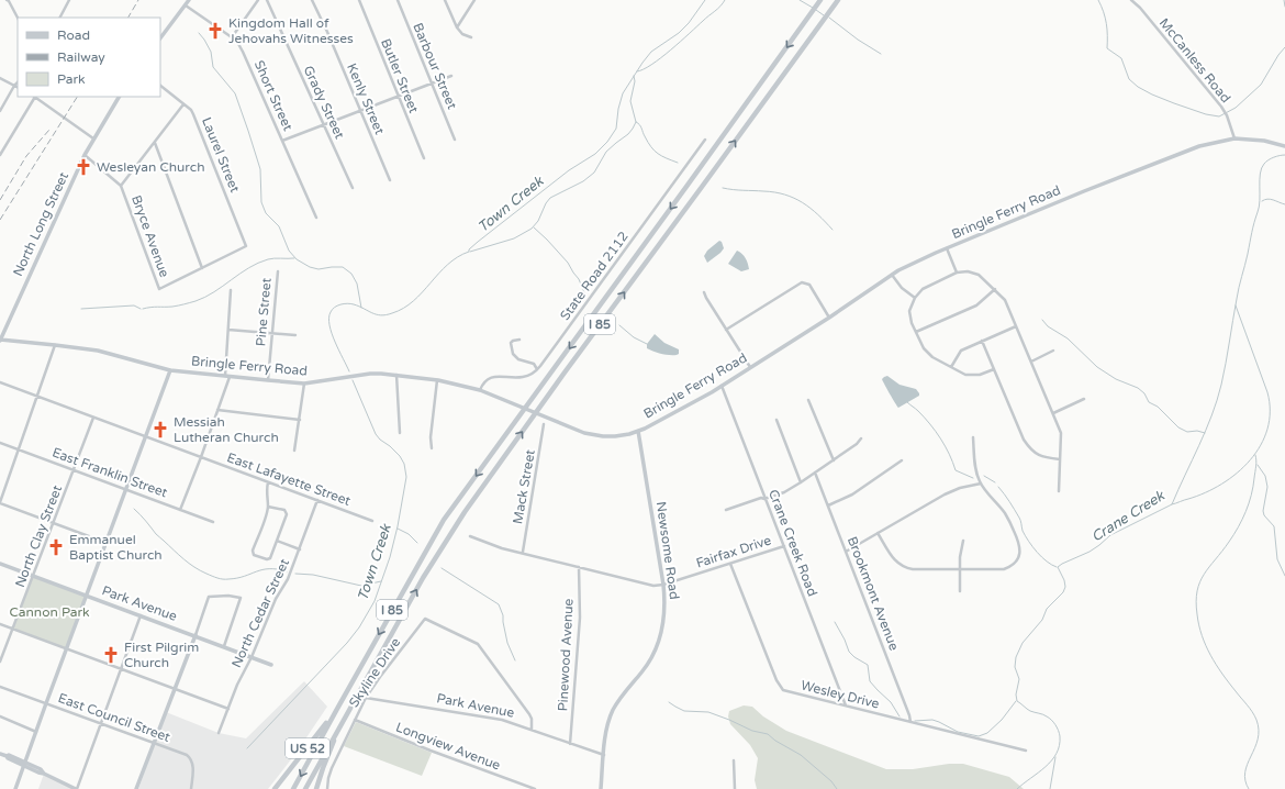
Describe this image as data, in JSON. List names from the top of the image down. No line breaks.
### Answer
{"streets":{"highway":["I 85","US 52"],"street":["McCanless Road","Barbour Street","Butler Street","Short Street","Kenly Street","Grady Street","Laurel Street","Bringle Ferry Road","North Long Street","Bryce Avenue","State Road 2112","Pine Street","East Franklin Street","East Lafayette Street","Mack Street","North Clay Street","Crane Creek Road","Newsome Road","Fairfax Drive","Brookmont Avenue","Park Avenue","North Cedar Street","Pinewood Avenue","Skyline Drive","Wesley Drive","East Council Street","Longview Avenue"]},"crossings":[["McCanless Road","Bringle Ferry Road"],["Laurel Street","Bryce Avenue"],["Bringle Ferry Road","North Long Street"],["Bringle Ferry Road","Pine Street"],["Bringle Ferry Road","Crane Creek Road"],["Bringle Ferry Road","Newsome Road"],["North Long Street","Bryce Avenue"],["I 85","US 52"],["East Franklin Street","North Clay Street"],["East Lafayette Street","North Clay Street"],["East Lafayette Street","North Cedar Street"],["North Clay Street","Park Avenue"],["Crane Creek Road","Fairfax Drive"],["Crane Creek Road","Wesley Drive"],["Newsome Road","Fairfax Drive"],["Newsome Road","Park Avenue"],["Fairfax Drive","Wesley Drive"],["Brookmont Avenue","Wesley Drive"],["Park Avenue","North Cedar Street"],["Park Avenue","Pinewood Avenue"],["Park Avenue","Skyline Drive"],["Skyline Drive","Longview Avenue"]],"water":["Town Creek","Crane Creek"],"parks":["Cannon Park"],"places":{"church":["Kingdom Hall of Jehovahs Witnesses","Wesleyan Church","Messiah Lutheran Church","Emmanuel Baptist Church","First Pilgrim Church"]},"legend":["Road","Railway","Park"]}
